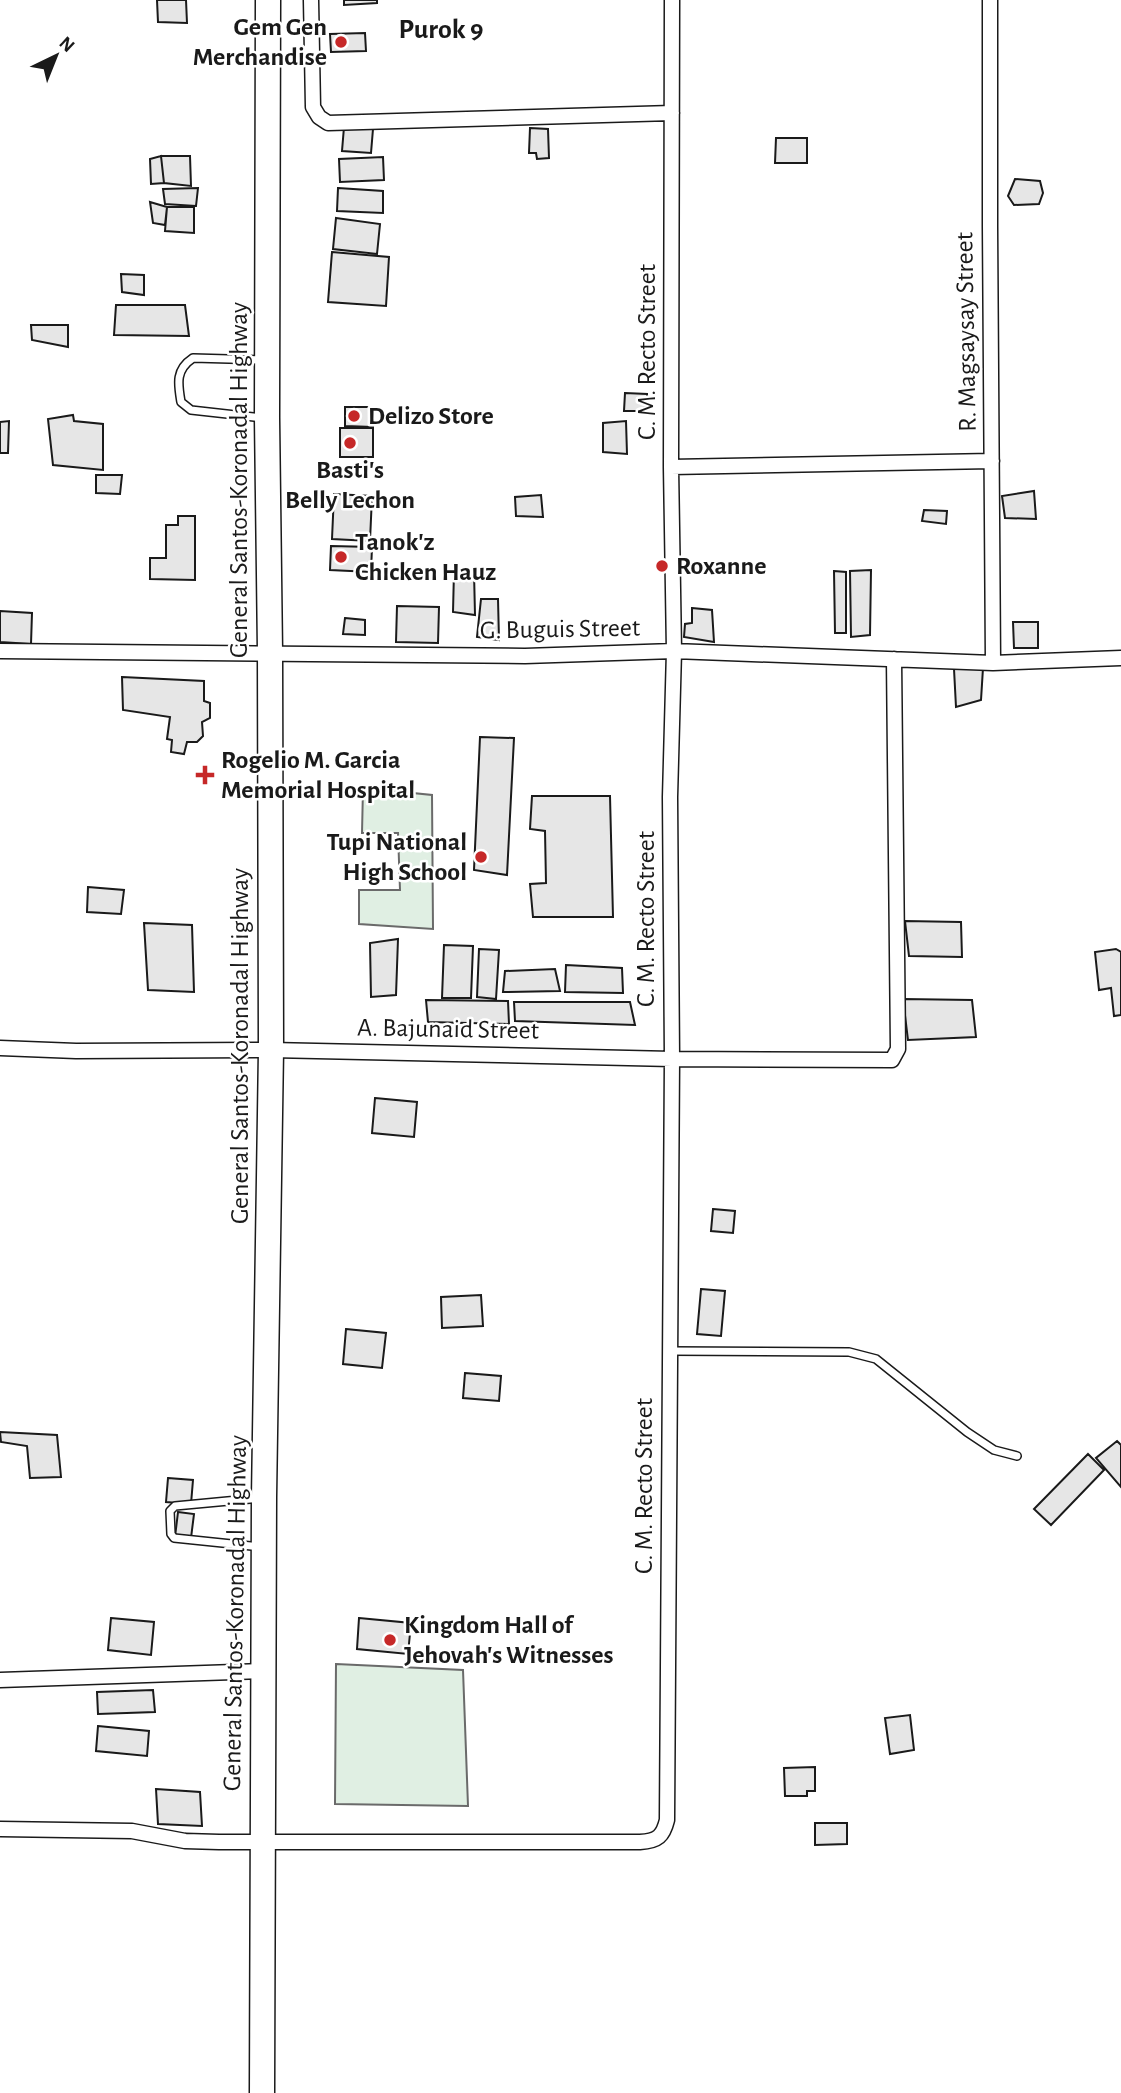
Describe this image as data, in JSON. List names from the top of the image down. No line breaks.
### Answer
{"streets":{"highway":["General Santos-Koronadal Highway"],"street":["R. Magsaysay Street","C. M. Recto Street","G. Buguis Street","A. Bajunaid Street"]},"crossings":[["R. Magsaysay Street","G. Buguis Street"],["C. M. Recto Street","General Santos-Koronadal Highway"],["C. M. Recto Street","G. Buguis Street"],["C. M. Recto Street","A. Bajunaid Street"],["General Santos-Koronadal Highway","G. Buguis Street"],["General Santos-Koronadal Highway","A. Bajunaid Street"],["G. Buguis Street","A. Bajunaid Street"]],"districts":["Purok 9"],"places":{"other":["Gem Gen Merchandise","Delizo Store","Basti's Belly Lechon","Tanok'z Chicken Hauz","Roxanne","Tupi National High School","Kingdom Hall of Jehovah's Witnesses"],"health":["Rogelio M. Garcia Memorial Hospital"]},"north":"top right"}
